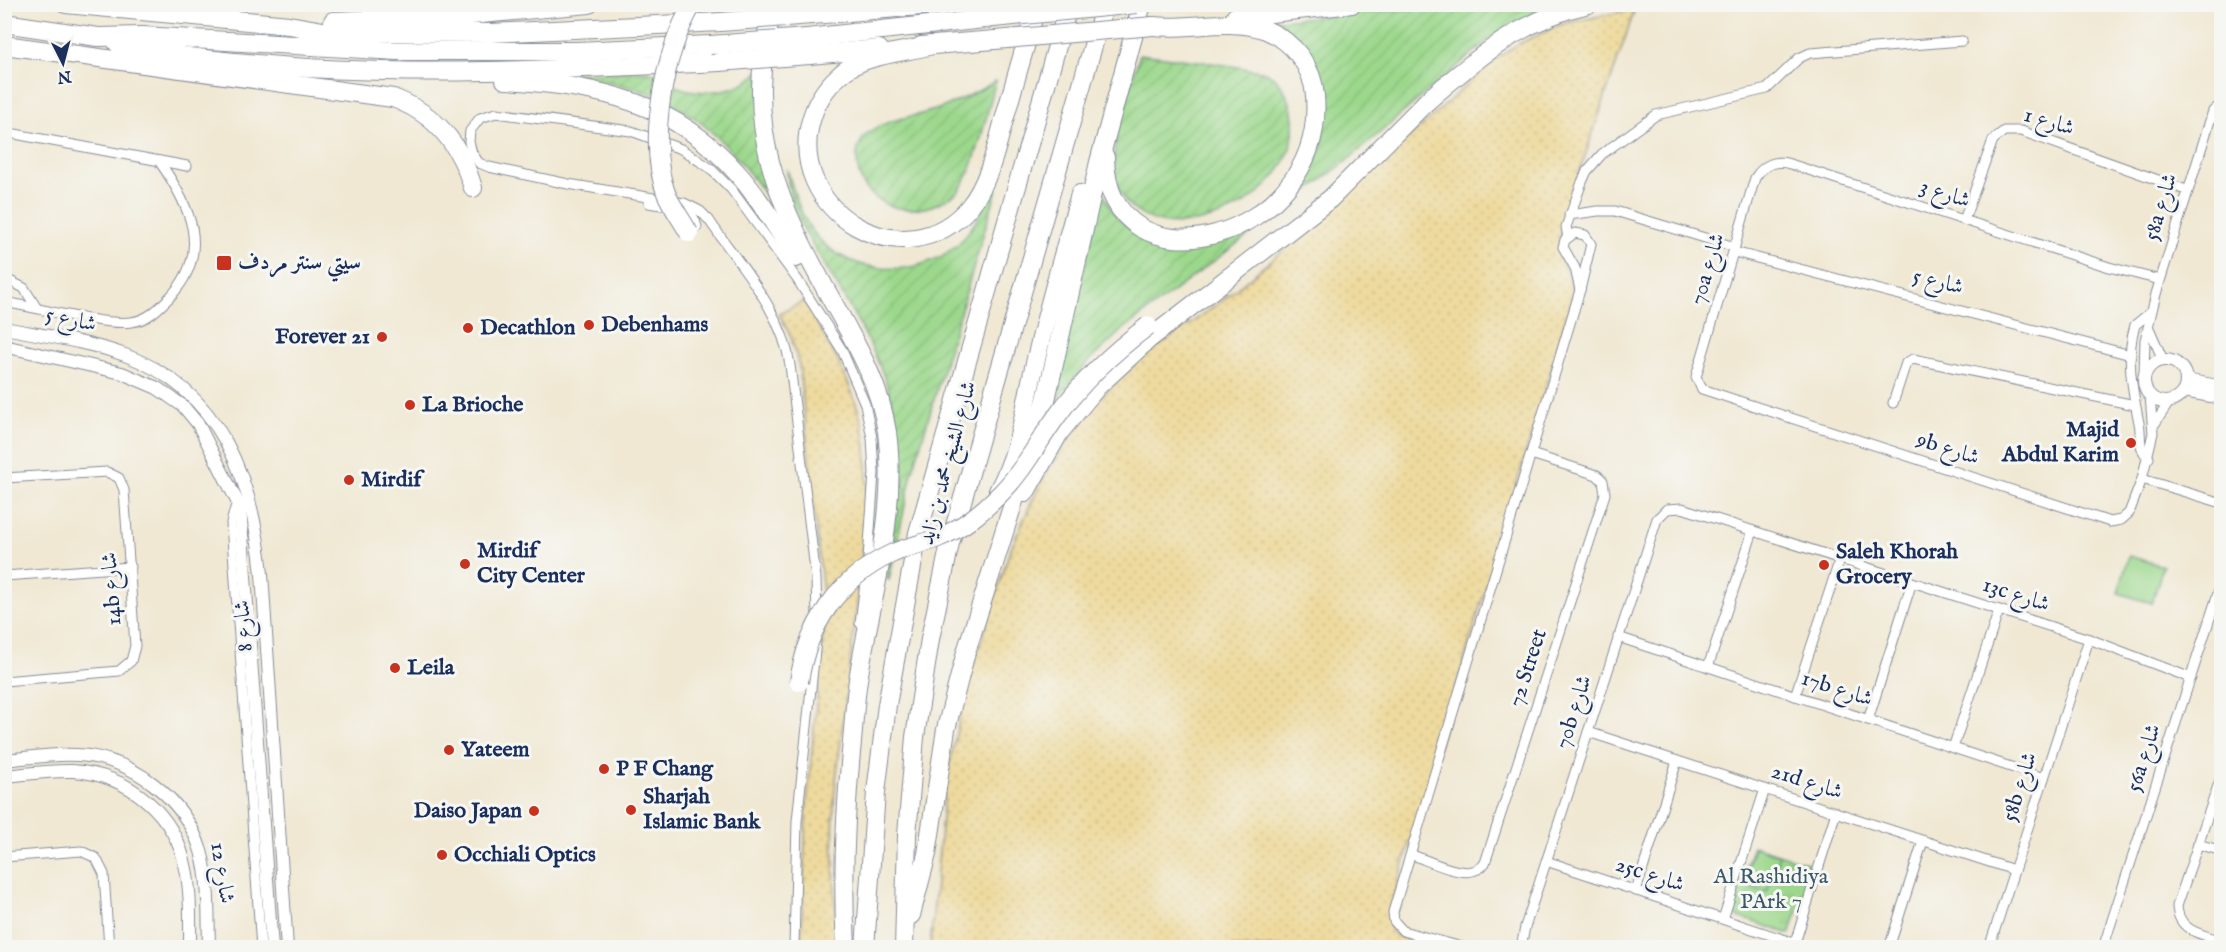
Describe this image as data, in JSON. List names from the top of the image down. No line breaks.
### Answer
{"streets":{"highway":["شارع الشيخ محمد بن زايد"],"street":["شارع 1","شارع 3","58a شارع","70a شارع","شارع 5","9b شارع","14b شارع","13c شارع","شارع 8","72 Street","17b شارع","70b شارع","56a شارع","21d شارع","58b شارع","شارع 12","25c شارع"]},"crossings":[["شارع 1","شارع 3"],["شارع 1","58a شارع"],["شارع 3","58a شارع"],["شارع 3","70a شارع"],["58a شارع","9b شارع"],["70a شارع","شارع 5"],["70a شارع","9b شارع"],["شارع 5","شارع 8"],["13c شارع","70b شارع"],["13c شارع","56a شارع"],["13c شارع","58b شارع"],["17b شارع","70b شارع"],["17b شارع","58b شارع"],["70b شارع","21d شارع"],["70b شارع","25c شارع"],["21d شارع","58b شارع"]],"parks":["Al Rashidiya PArk 7"],"places":{"transit":["سيتي سنتر مردف"],"other":["Debenhams","Decathlon","Forever 21","La Brioche","Majid Abdul Karim","Mirdif","Mirdif City Center","Saleh Khorah Grocery","Leila","Yateem","P F Chang","Sharjah Islamic Bank","Daiso Japan","Occhiali Optics"]},"north":"bottom"}
